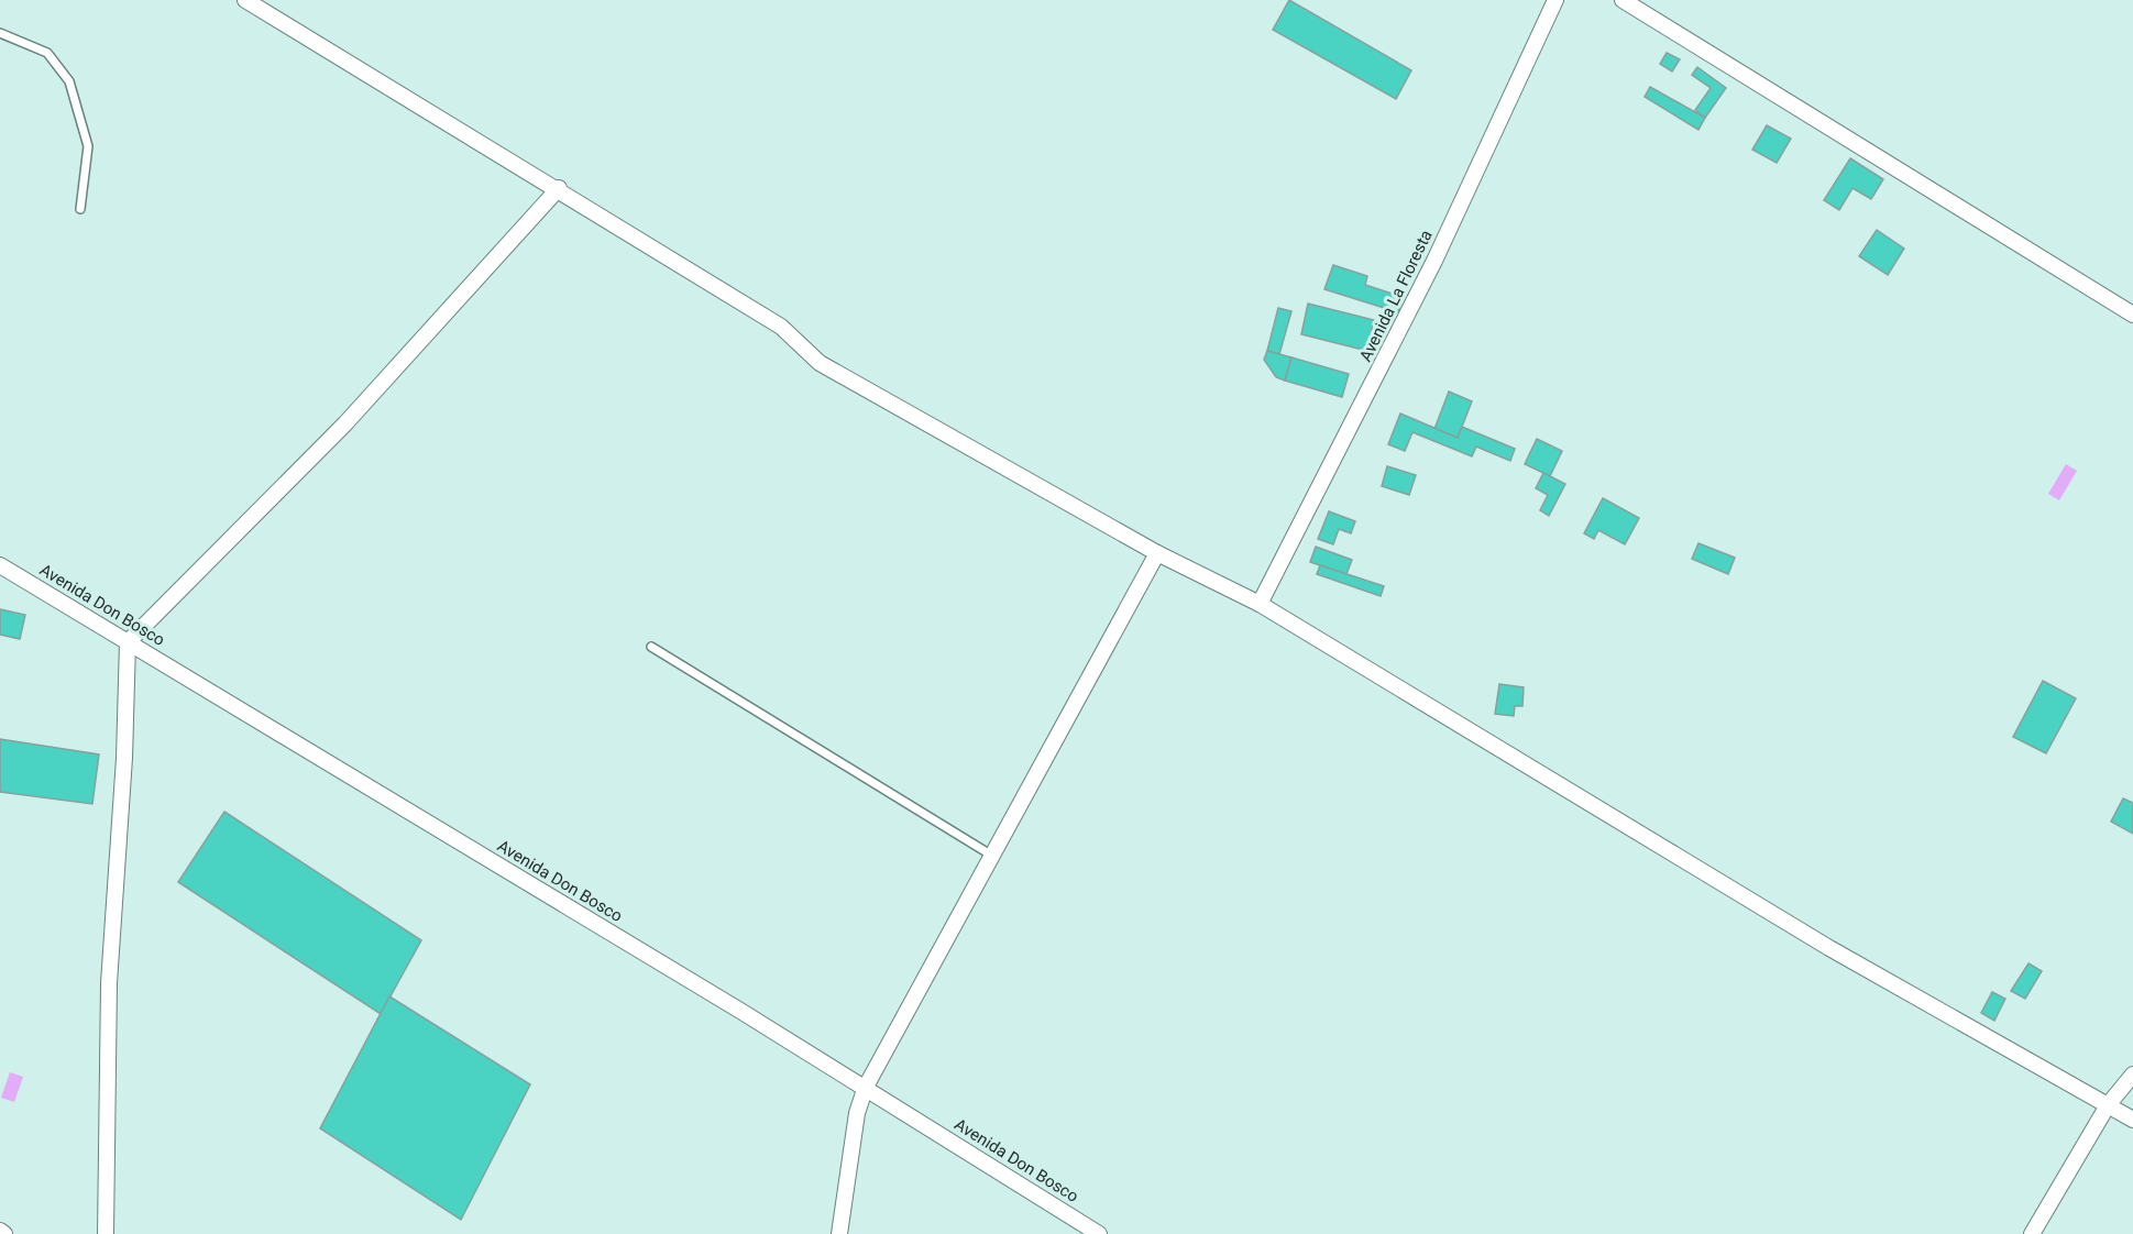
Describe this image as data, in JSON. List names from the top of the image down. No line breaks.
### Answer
{"streets":{"street":["Avenida La Floresta","Avenida Don Bosco"]}}
